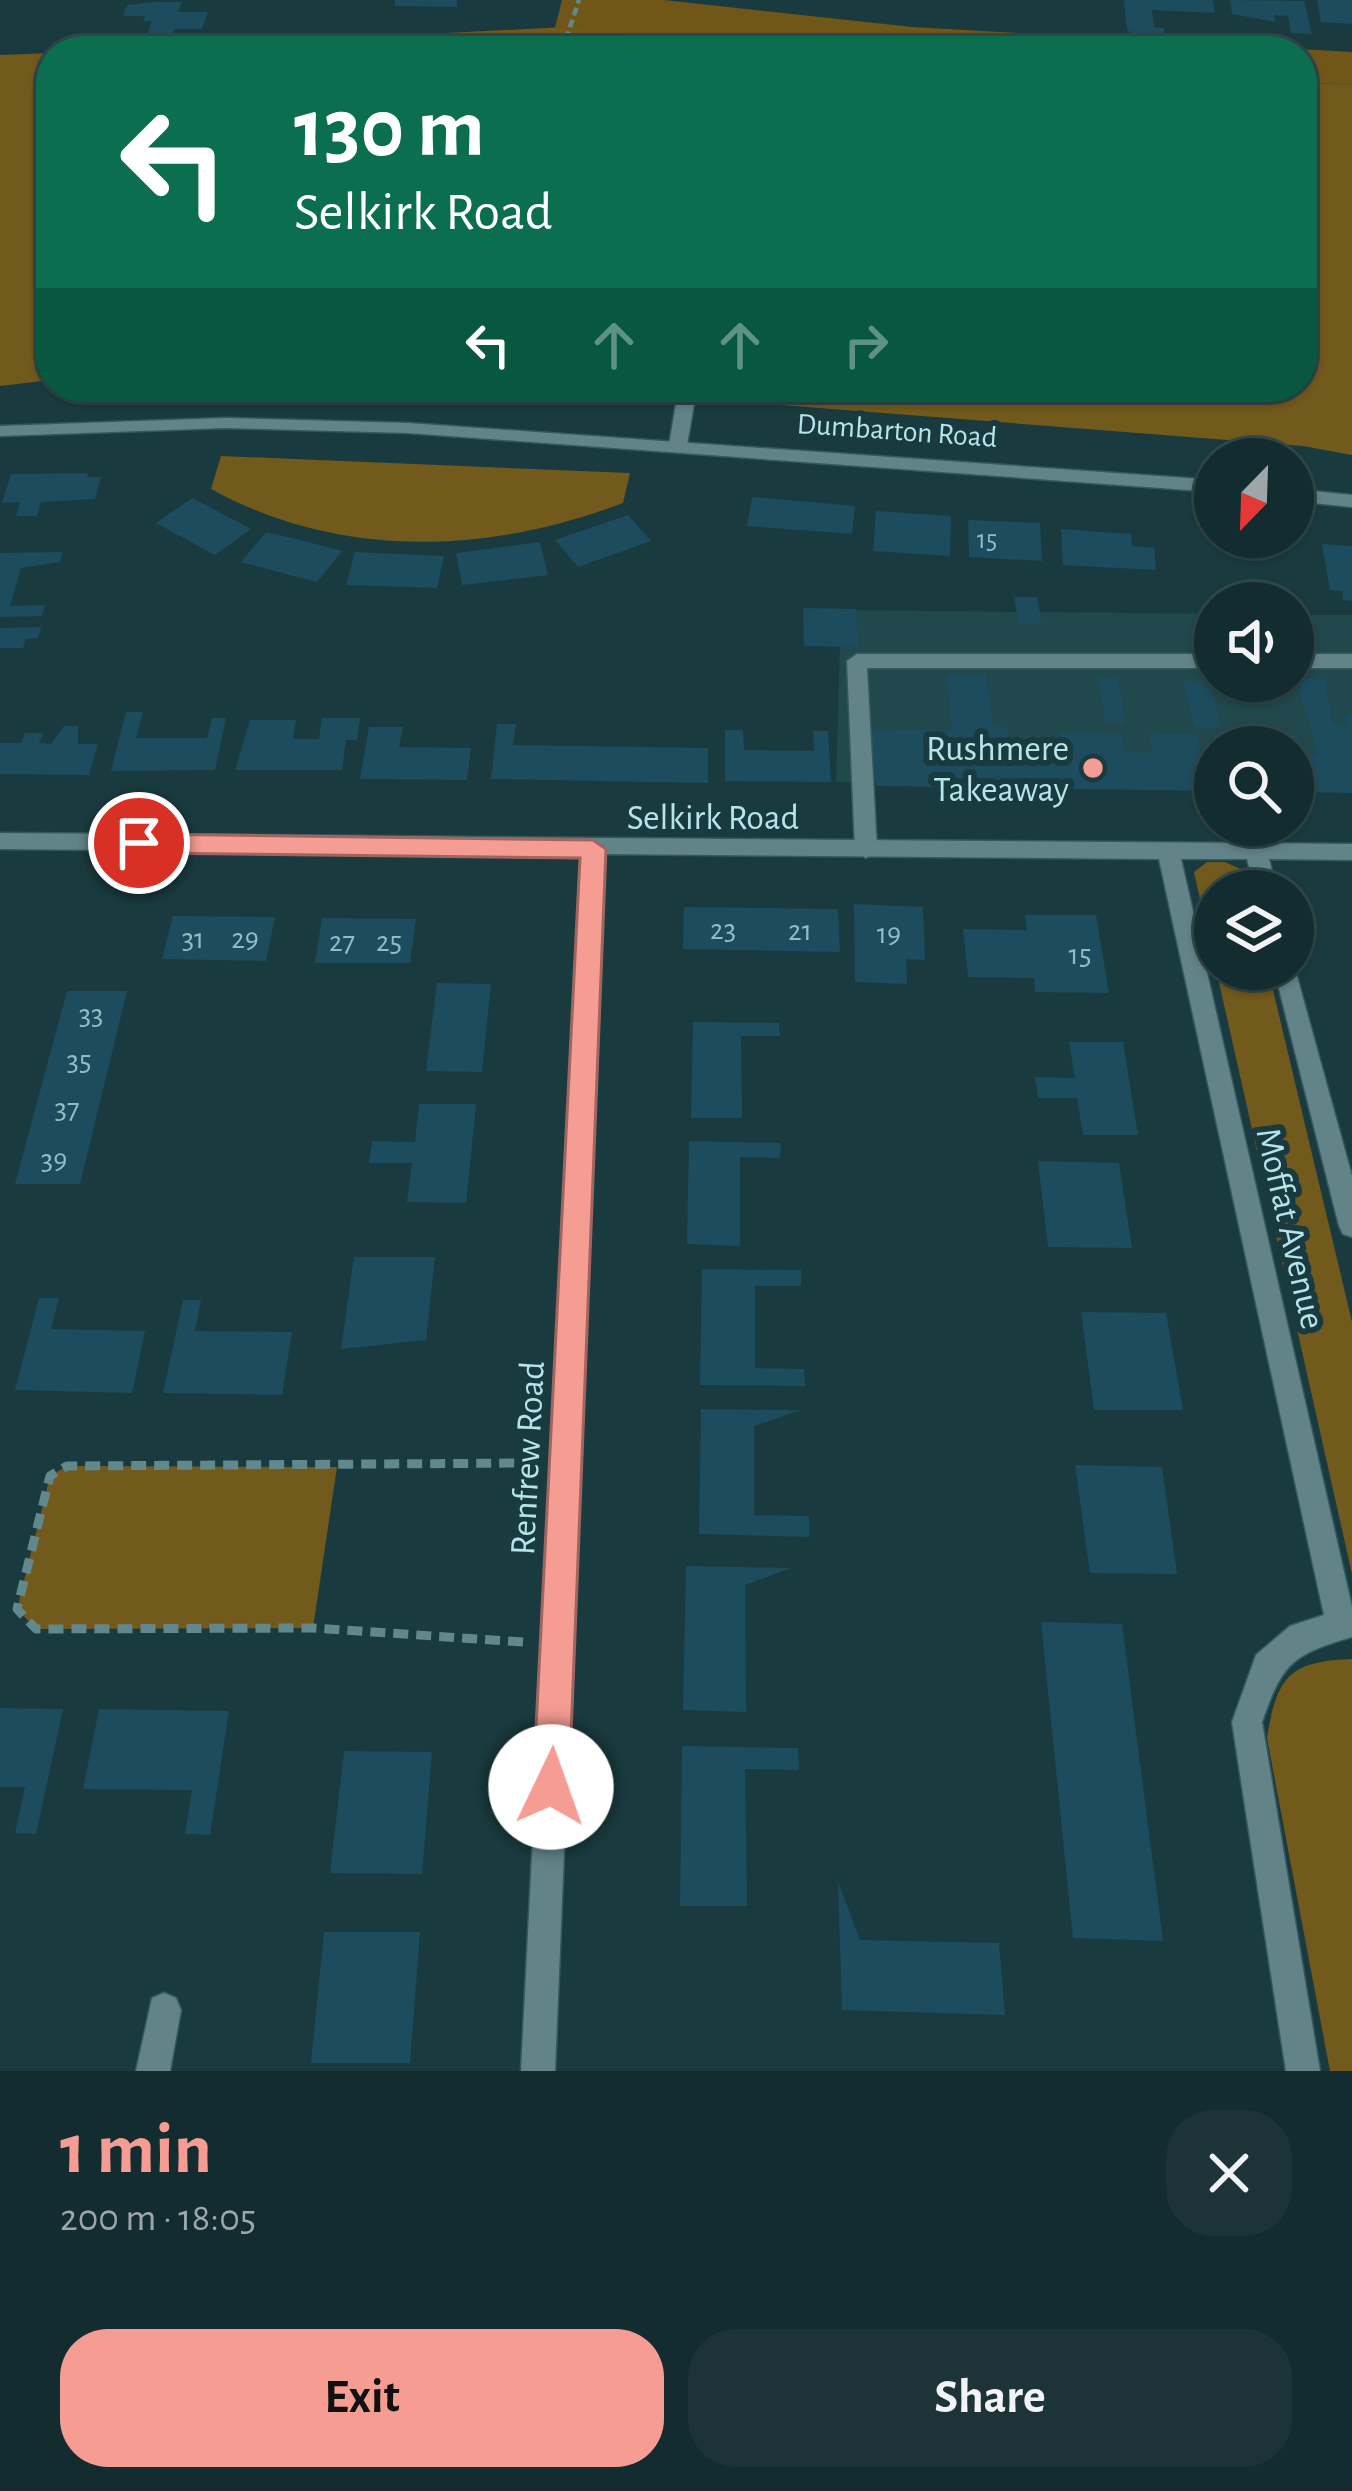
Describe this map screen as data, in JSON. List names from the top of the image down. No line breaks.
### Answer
{"streets":{"street":["Dumbarton Road","Selkirk Road","Moffat Avenue","Renfrew Road"]},"crossings":[["Selkirk Road","Moffat Avenue"],["Selkirk Road","Renfrew Road"]],"places":["Rushmere Takeaway"],"house_numbers":["15","23","21","19","31","29","27","25","15","33","35","37","39"],"north":"bottom left","page":{"turn":["130 m","Selkirk Road"],"heading":["1 min","200 m · 18:05"],"buttons":["Exit","Share"]}}
